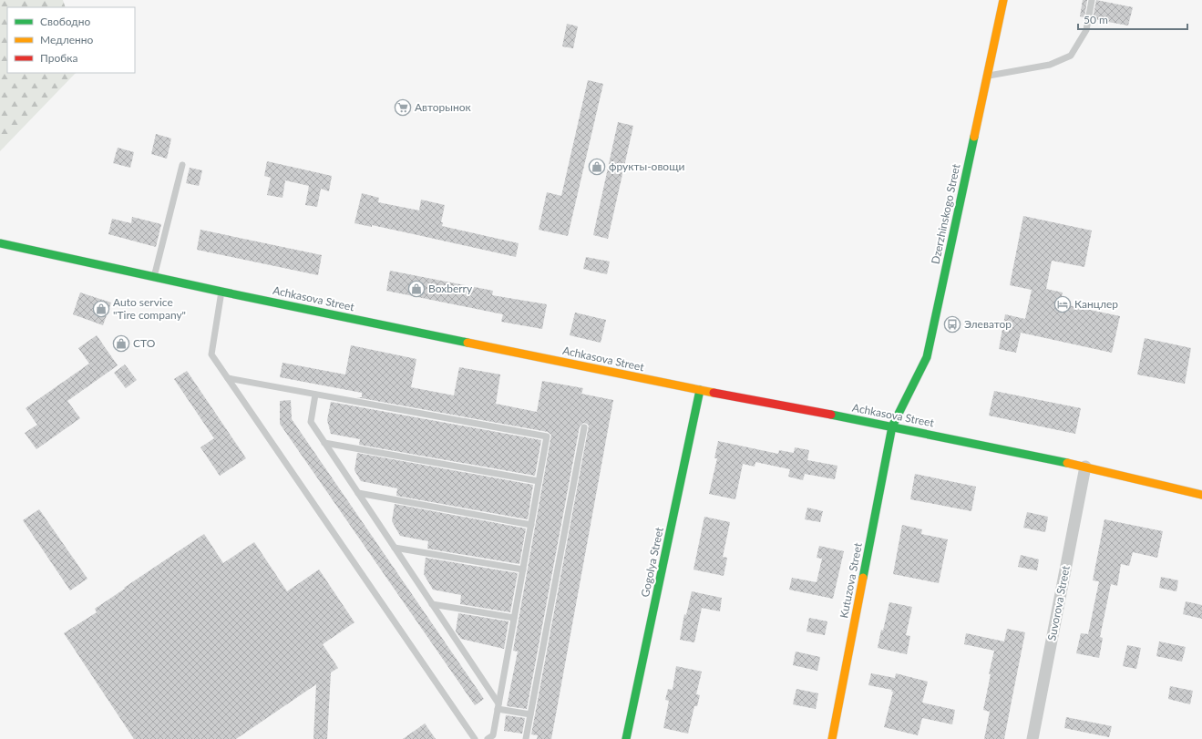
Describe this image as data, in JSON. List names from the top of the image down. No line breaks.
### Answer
{"streets":{"street":["Dzerzhinskogo Street","Achkasova Street","Gogolya Street","Kutuzova Street","Suvorova Street"]},"crossings":[["Dzerzhinskogo Street","Achkasova Street"],["Dzerzhinskogo Street","Kutuzova Street"],["Achkasova Street","Gogolya Street"],["Achkasova Street","Kutuzova Street"],["Achkasova Street","Suvorova Street"]],"places":{"supermarket":["Авторынок"],"shop":["фрукты-овощи","Boxberry","Auto service \"Tire company\"","СТО"],"hotel":["Канцлер"],"bus stop":["Элеватор"]},"legend":["Свободно","Медленно","Пробка"],"scale_bar":"50 m"}
